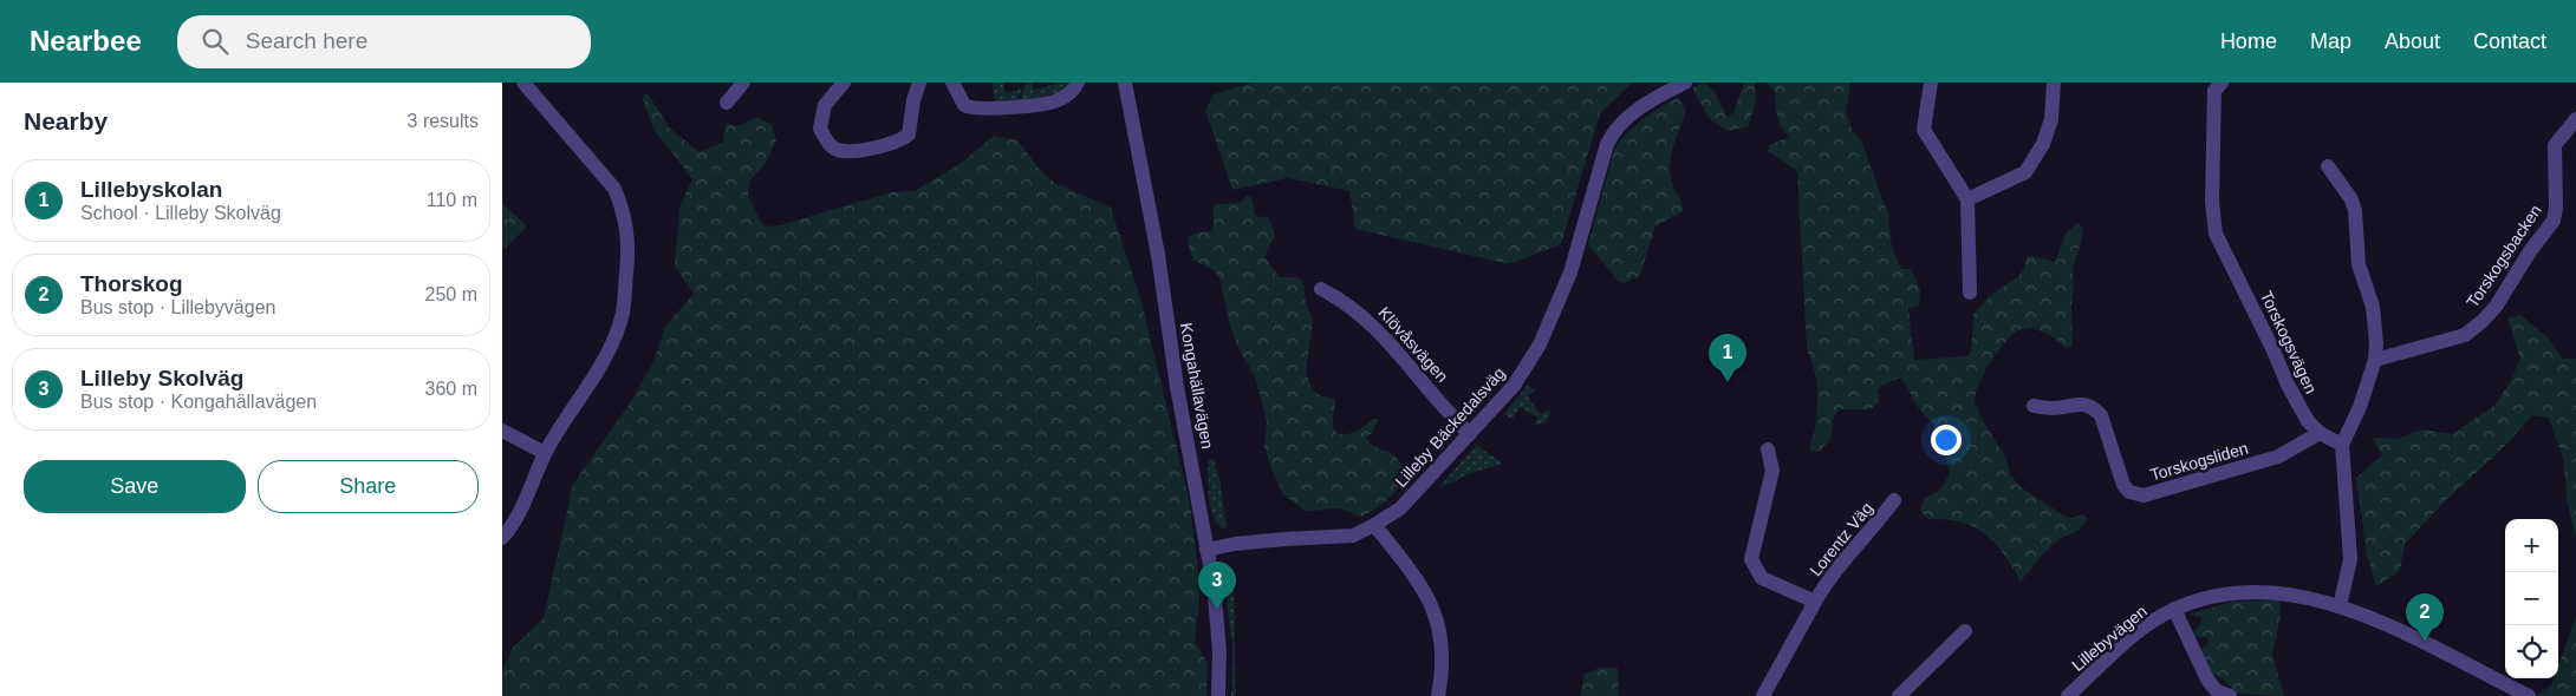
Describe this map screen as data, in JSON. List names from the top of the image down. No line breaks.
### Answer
{"streets":{"street":["Torskogsbacken","Torskogsvägen","Klövåsvägen","Kongahällavägen","Lilleby Bäckedalsväg","Torskogsliden","Lorentz Väg","Lillebyvägen"]},"crossings":[["Torskogsvägen","Torskogsliden"],["Klövåsvägen","Lilleby Bäckedalsväg"],["Kongahällavägen","Lilleby Bäckedalsväg"]],"page":{"header":"Nearbee","search":"Search here","nav":["Home","Map","About","Contact"],"heading":["Nearby","3 results"],"list":[{"mark":"1","name":"Lillebyskolan","note":"School · Lilleby Skolväg","value":"110 m"},{"mark":"2","name":"Thorskog","note":"Bus stop · Lillebyvägen","value":"250 m"},{"mark":"3","name":"Lilleby Skolväg","note":"Bus stop · Kongahällavägen","value":"360 m"}],"pins":["1","3","2"],"buttons":["Save","Share"],"map_buttons":["+","−"]}}
